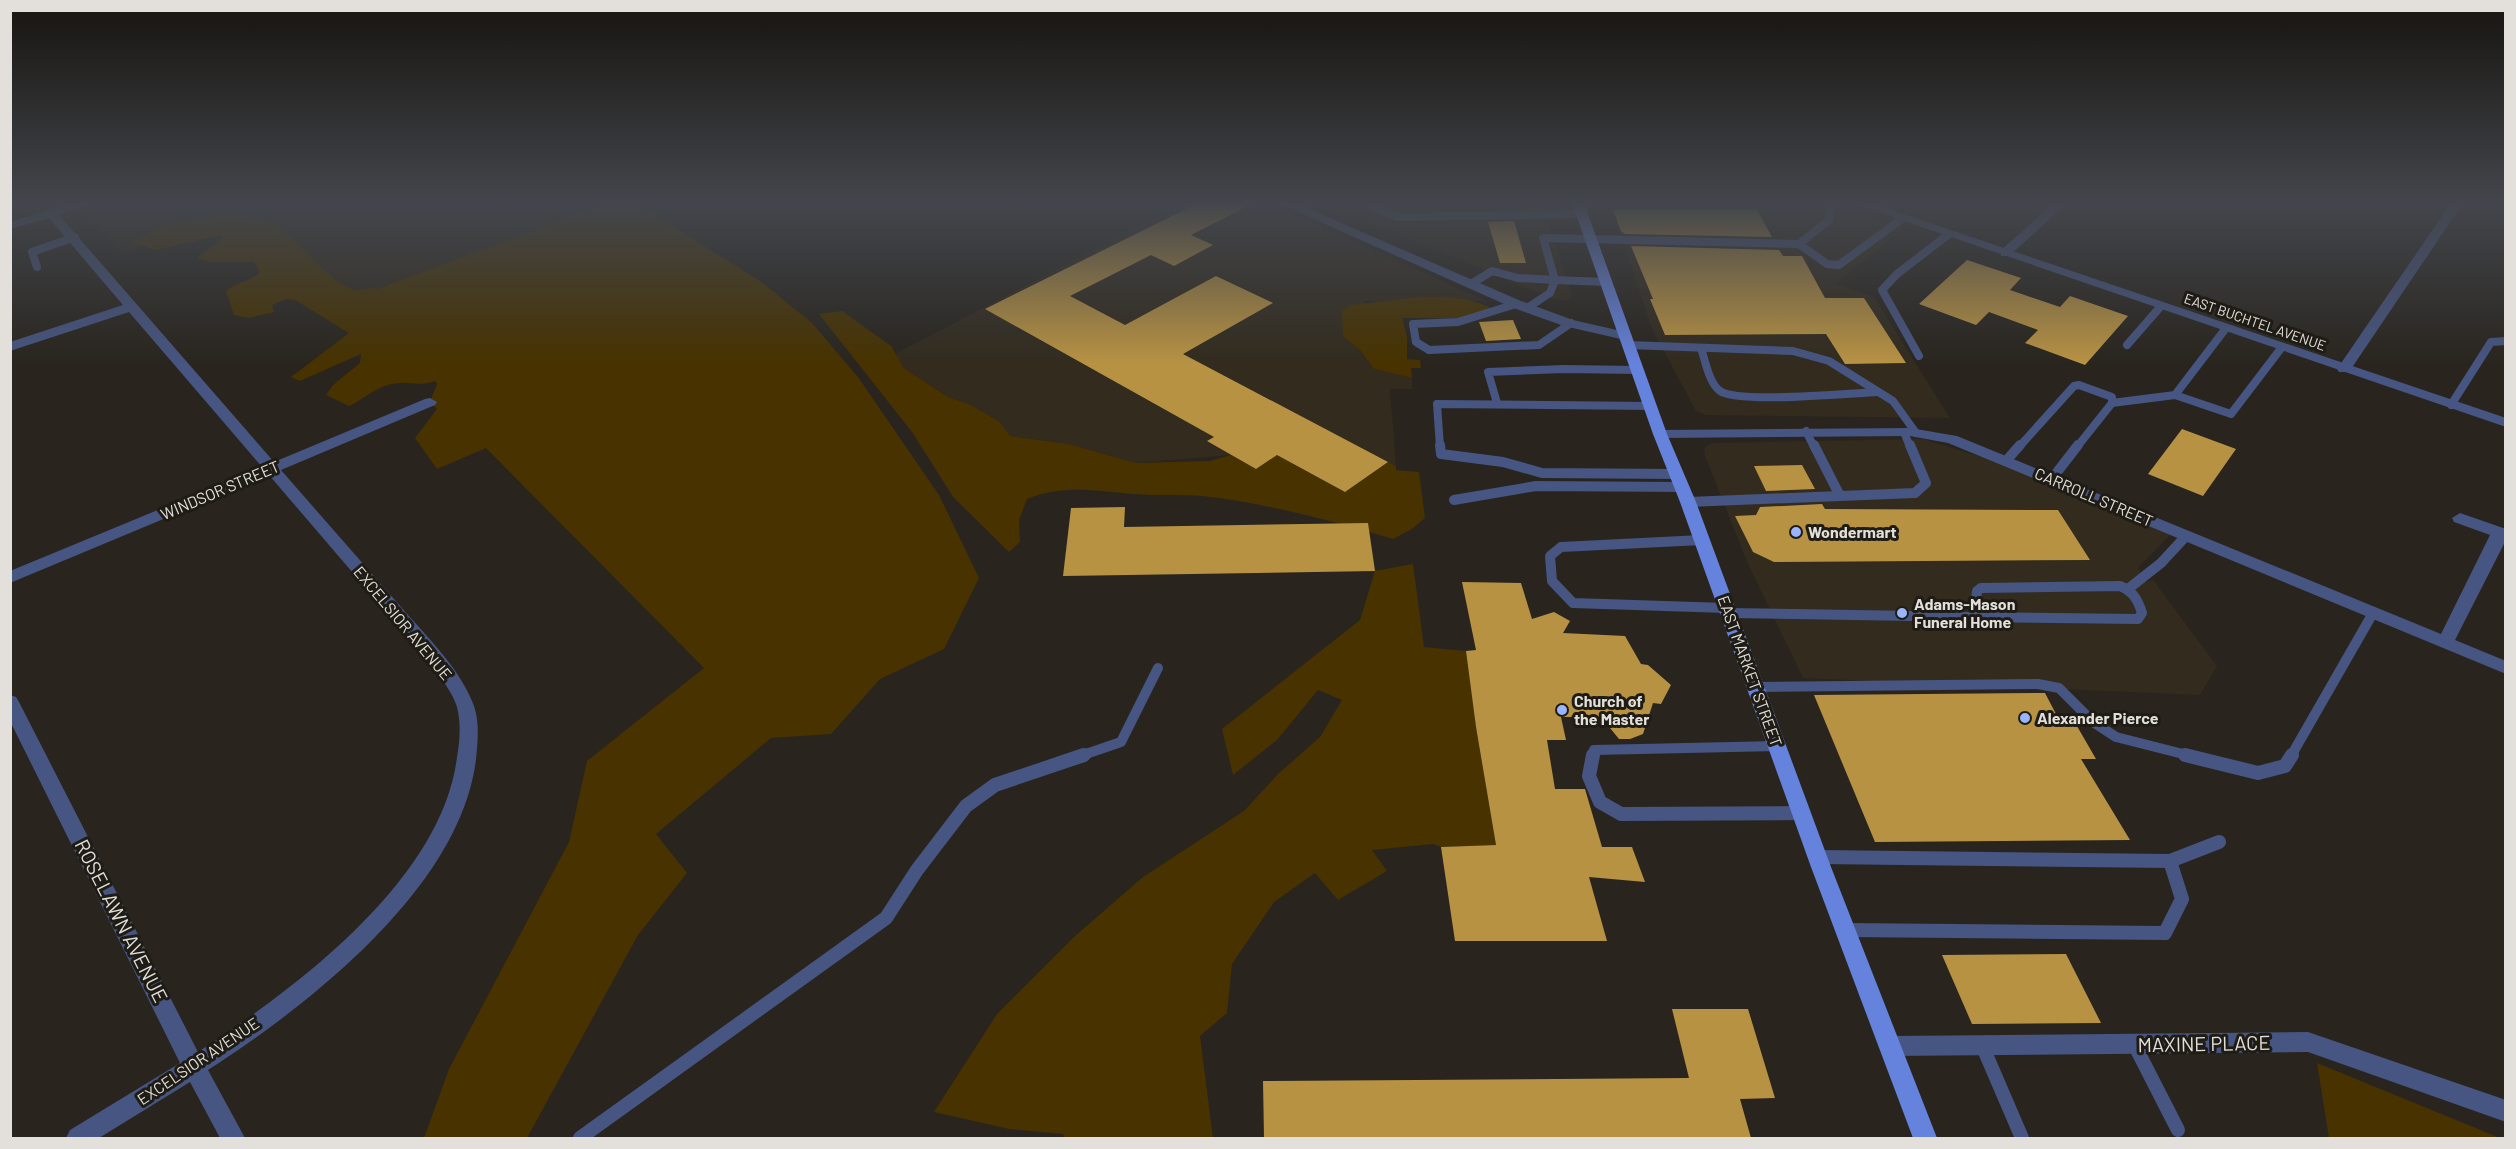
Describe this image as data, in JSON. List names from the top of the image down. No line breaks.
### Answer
{"streets":{"main road":["EAST MARKET STREET"],"street":["EAST BUCHTEL AVENUE","WINDSOR STREET","CARROLL STREET","EXCELSIOR AVENUE","ROSELAWN AVENUE","MAXINE PLACE"]},"crossings":[["WINDSOR STREET","EXCELSIOR AVENUE"],["CARROLL STREET","EAST MARKET STREET"],["EXCELSIOR AVENUE","ROSELAWN AVENUE"],["EAST MARKET STREET","MAXINE PLACE"]],"places":["Wondermart","Adams-Mason Funeral Home","Church of the Master","Alexander Pierce"]}
